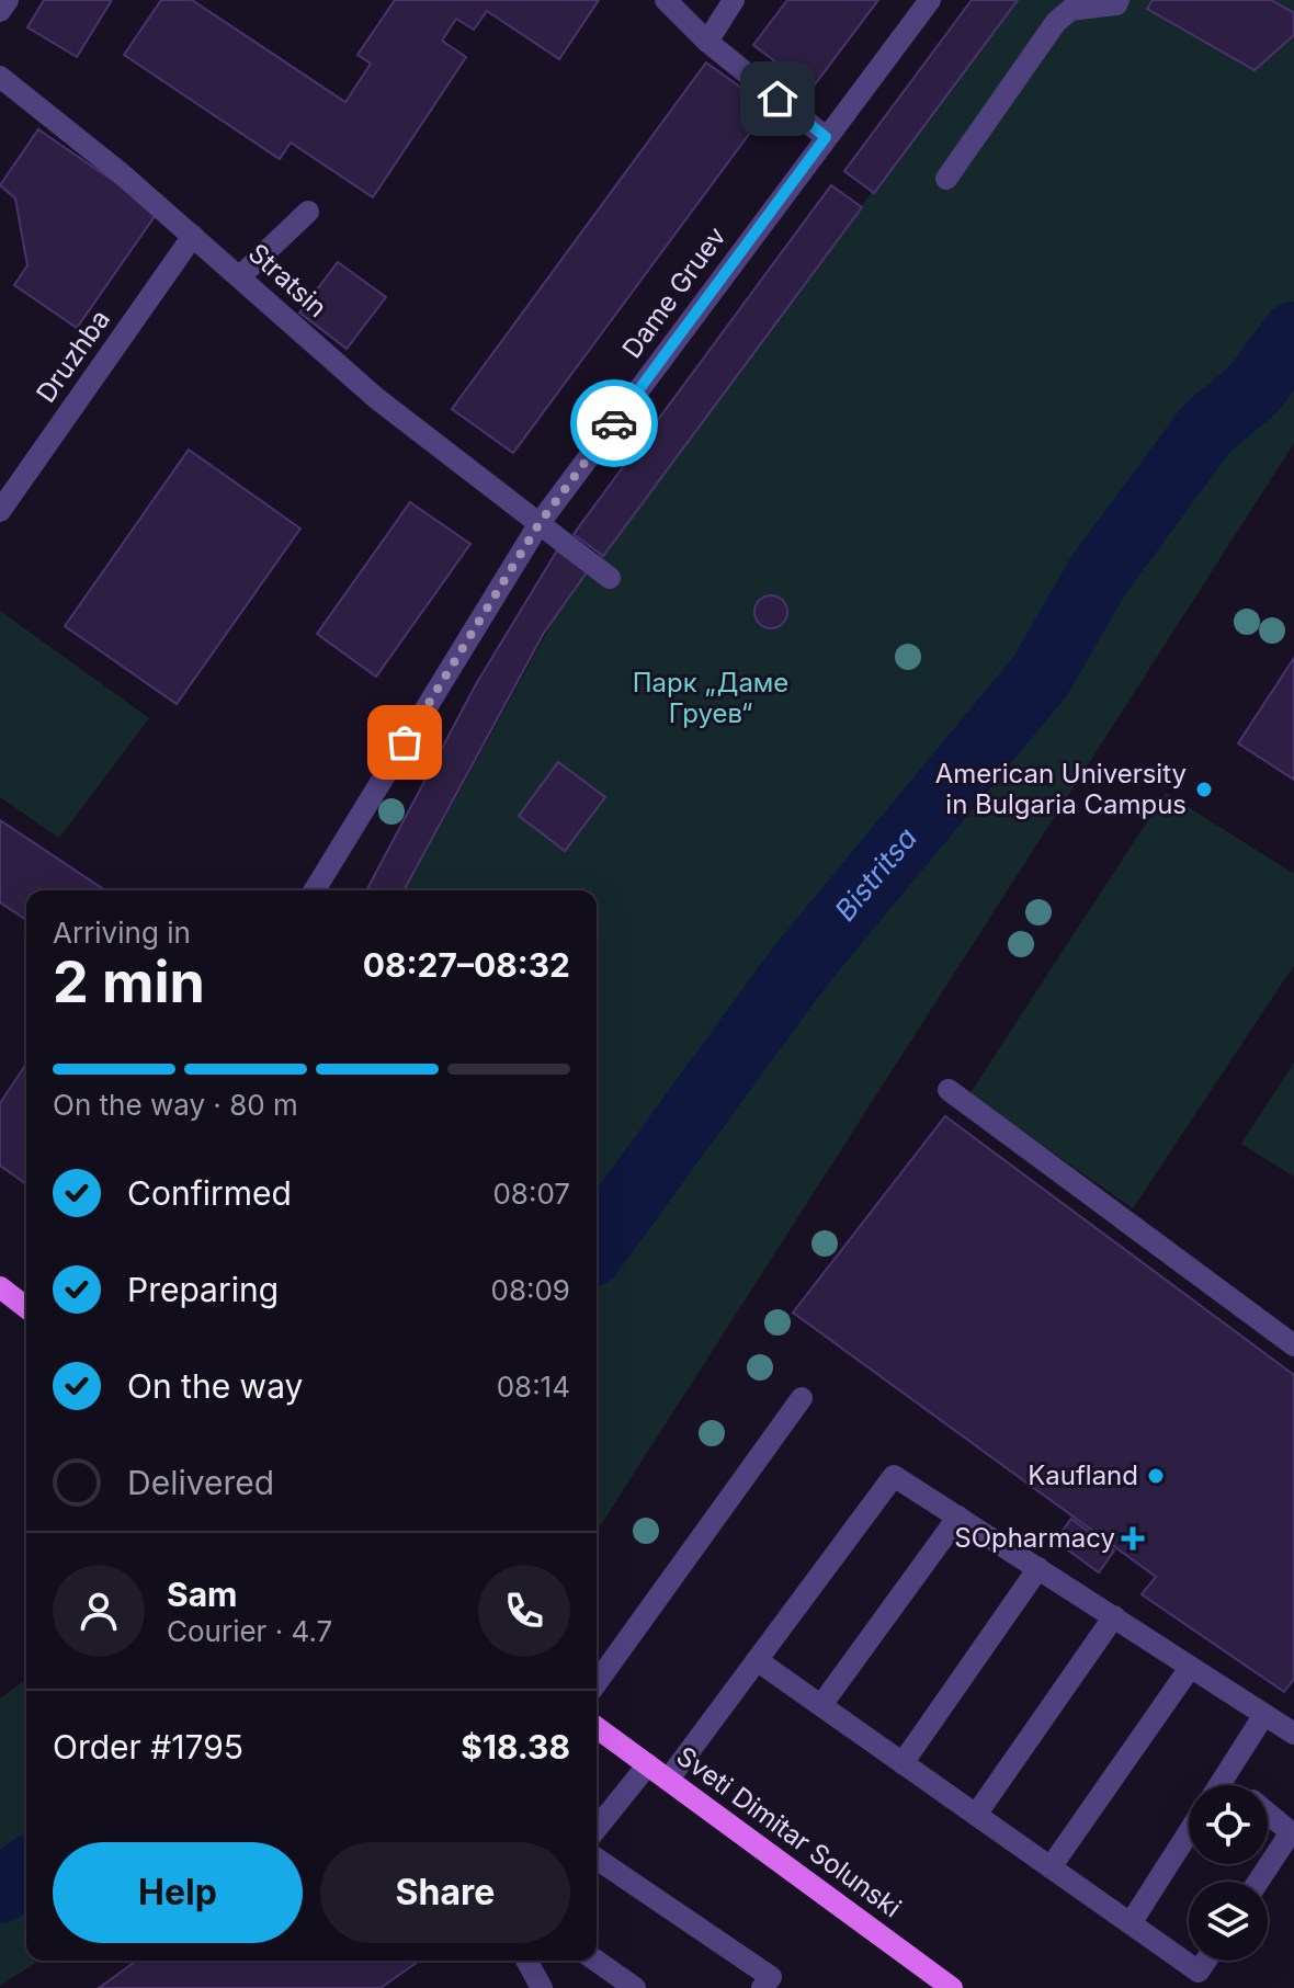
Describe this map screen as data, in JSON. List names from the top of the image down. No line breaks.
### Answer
{"streets":{"main road":["Sveti Dimitar Solunski"],"street":["Stratsin","Dame Gruev","Druzhba"]},"crossings":[["Stratsin","Dame Gruev"],["Stratsin","Druzhba"]],"water":["Bistritsa"],"parks":["Парк „Даме Груев“"],"places":{"other":["American University in Bulgaria Campus","Kaufland"],"health":["SOpharmacy"]},"page":{"heading":["2 min","Arriving in","08:27–08:32"],"panel":["Sam","Courier · 4.7","Order #1795","$18.38"],"bar":"On the way · 80 m","list":[["Confirmed","08:07"],["Preparing","08:09"],["On the way","08:14"],"Delivered"],"buttons":["Help","Share"]}}
